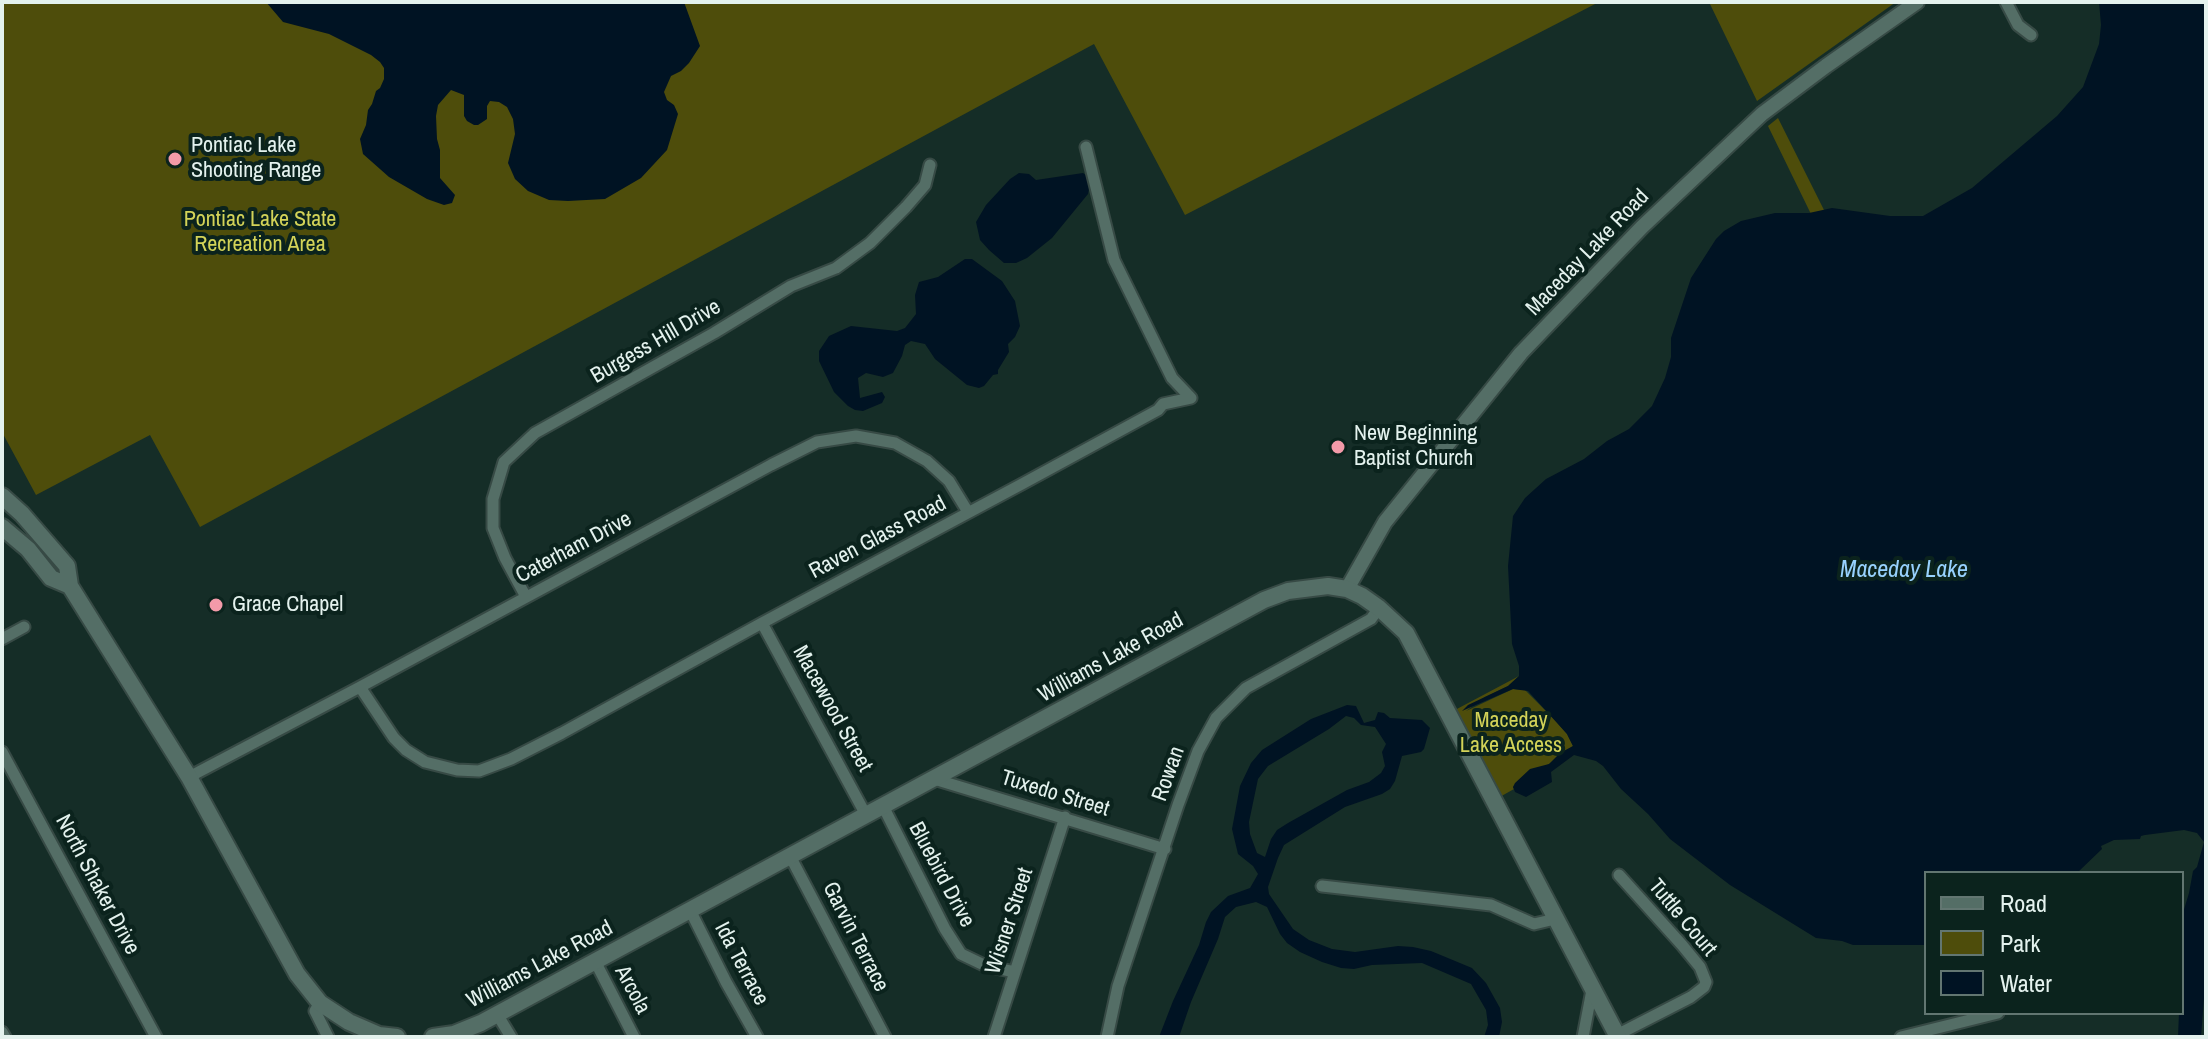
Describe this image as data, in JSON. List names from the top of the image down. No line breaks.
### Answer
{"streets":{"main road":["Williams Lake Road"],"street":["Maceday Lake Road","Burgess Hill Drive","Raven Glass Road","Caterham Drive","Macewood Street","Rowan","Tuxedo Street","Bluebird Drive","North Shaker Drive","Tuttle Court","Wisner Street","Garvin Terrace","Ida Terrace","Arcola"]},"crossings":[["Maceday Lake Road","Williams Lake Road"],["Burgess Hill Drive","Caterham Drive"],["Raven Glass Road","Caterham Drive"],["Raven Glass Road","Macewood Street"],["Williams Lake Road","Macewood Street"],["Williams Lake Road","Rowan"],["Williams Lake Road","Tuxedo Street"],["Williams Lake Road","Bluebird Drive"],["Williams Lake Road","Tuttle Court"],["Williams Lake Road","Garvin Terrace"],["Williams Lake Road","Ida Terrace"],["Williams Lake Road","Arcola"],["Rowan","Tuxedo Street"],["Tuxedo Street","Wisner Street"],["Bluebird Drive","Wisner Street"]],"water":["Maceday Lake"],"parks":["Pontiac Lake State Recreation Area","Maceday Lake Access"],"places":["Pontiac Lake Shooting Range","New Beginning Baptist Church","Grace Chapel"],"legend":["Road","Park","Water"]}
